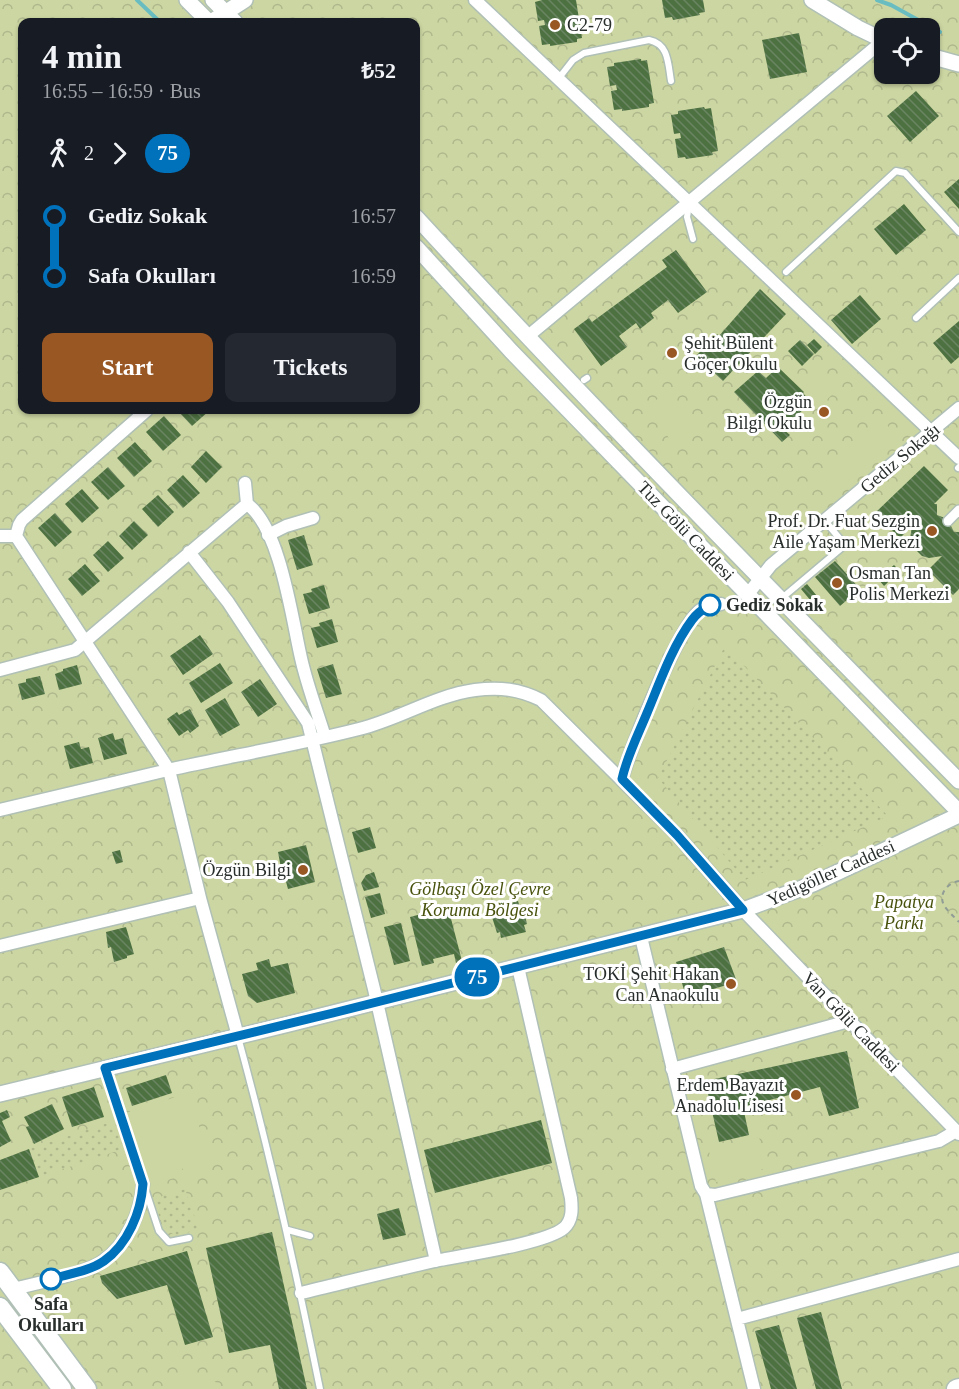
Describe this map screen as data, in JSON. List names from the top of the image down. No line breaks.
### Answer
{"streets":{"street":["Gediz Sokağı","Tuz Gölü Caddesi","Yedigöller Caddesi","Van Gölü Caddesi"]},"crossings":[["Gediz Sokağı","Tuz Gölü Caddesi"],["Tuz Gölü Caddesi","Yedigöller Caddesi"],["Yedigöller Caddesi","Van Gölü Caddesi"]],"parks":["Gölbaşı Özel Çevre Koruma Bölgesi","Papatya Parkı"],"places":["C2-79","Şehit Bülent Göçer Okulu","Özgün Bilgi Okulu","Prof. Dr. Fuat Sezgin Aile Yaşam Merkezi","Osman Tan Polis Merkezi","Gediz Sokak","Özgün Bilgi","TOKİ Şehit Hakan Can Anaokulu","Erdem Bayazıt Anadolu Lisesi","Safa Okulları"],"lines":["bus line 75"],"page":{"on_map":"75","heading":["4 min","16:55 – 16:59 · Bus","₺52"],"legs":["2","75"],"list":[{"name":"Gediz Sokak","value":"16:57"},{"name":"Safa Okulları","value":"16:59"}],"buttons":["Start","Tickets"]}}
